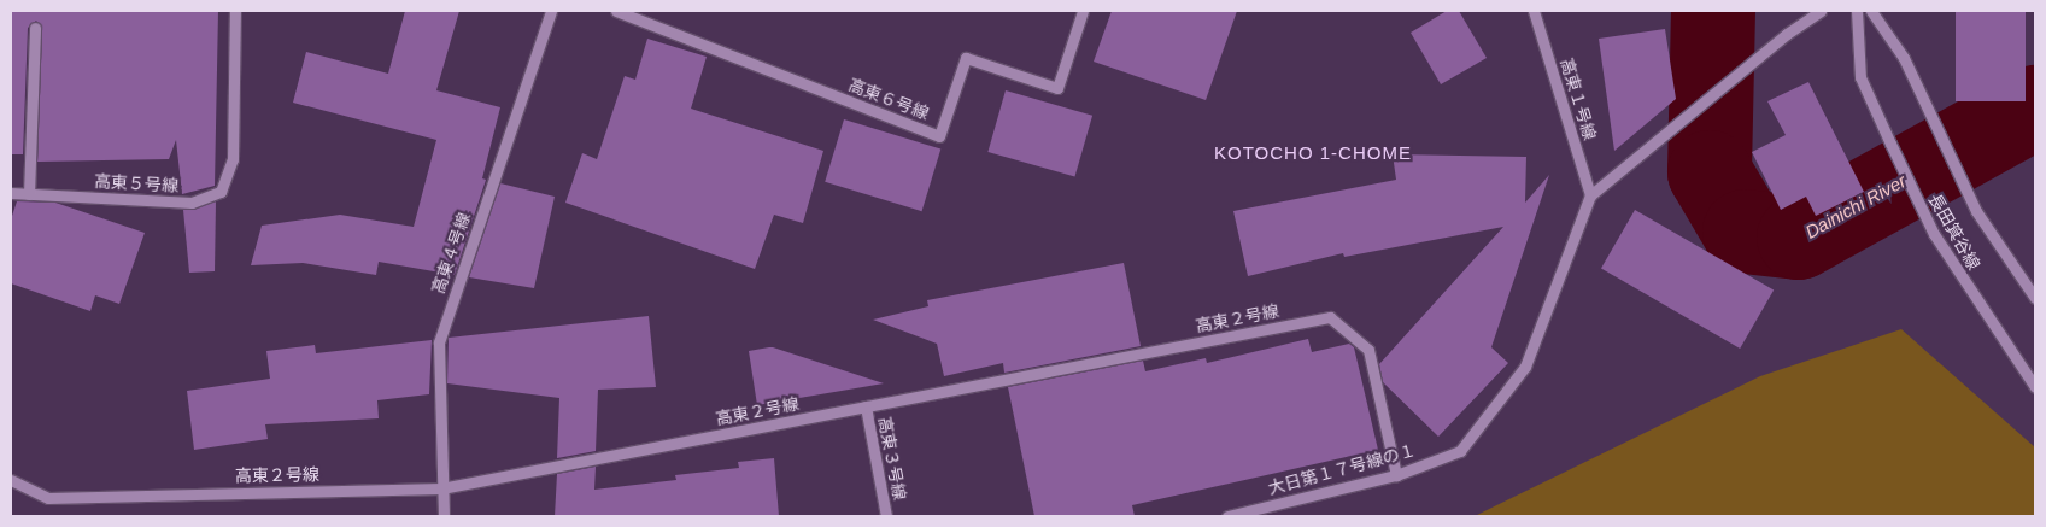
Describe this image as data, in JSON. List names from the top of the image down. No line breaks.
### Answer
{"streets":{"street":["高東６号線","高東１号線","高東５号線","長田箕谷線","高東４号線","高東２号線","高東３号線","大日第１７号線の１"]},"crossings":[["高東１号線","大日第１７号線の１"],["高東４号線","高東２号線"],["高東２号線","高東３号線"],["高東２号線","大日第１７号線の１"]],"districts":["KOTOCHO 1-CHOME"],"water":["Dainichi River"]}
